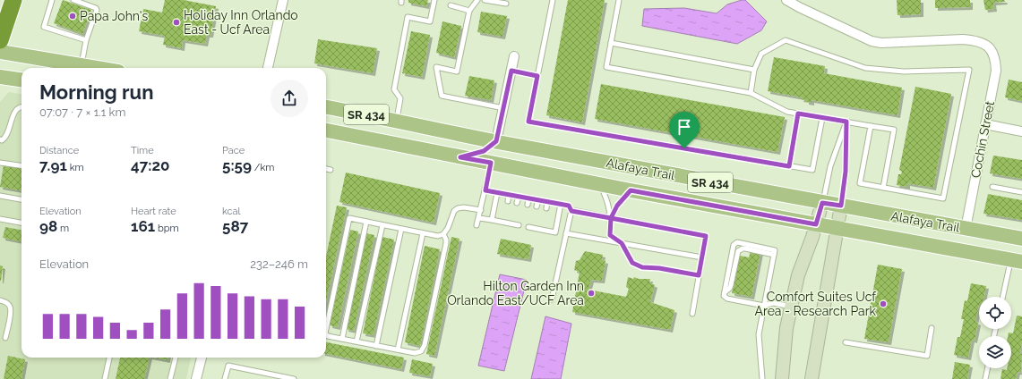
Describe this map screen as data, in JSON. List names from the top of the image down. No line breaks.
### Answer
{"streets":{"main road":["SR 434","Alafaya Trail"],"street":["Cochin Street"]},"crossings":[["Cochin Street","Alafaya Trail"]],"places":["Papa John's","Holiday Inn Orlando East - Ucf Area","Hilton Garden Inn Orlando East/UCF Area","Comfort Suites Ucf Area - Research Park"],"page":{"heading":["Morning run","07:07 · 7 × 1.1 km"],"stats":[["Distance","7.91 km"],["Time","47:20"],["Pace","5:59 /km"],["Elevation","98 m"],["Heart rate","161 bpm"],["kcal","587"]],"chart":["Elevation","232–246 m"]}}
